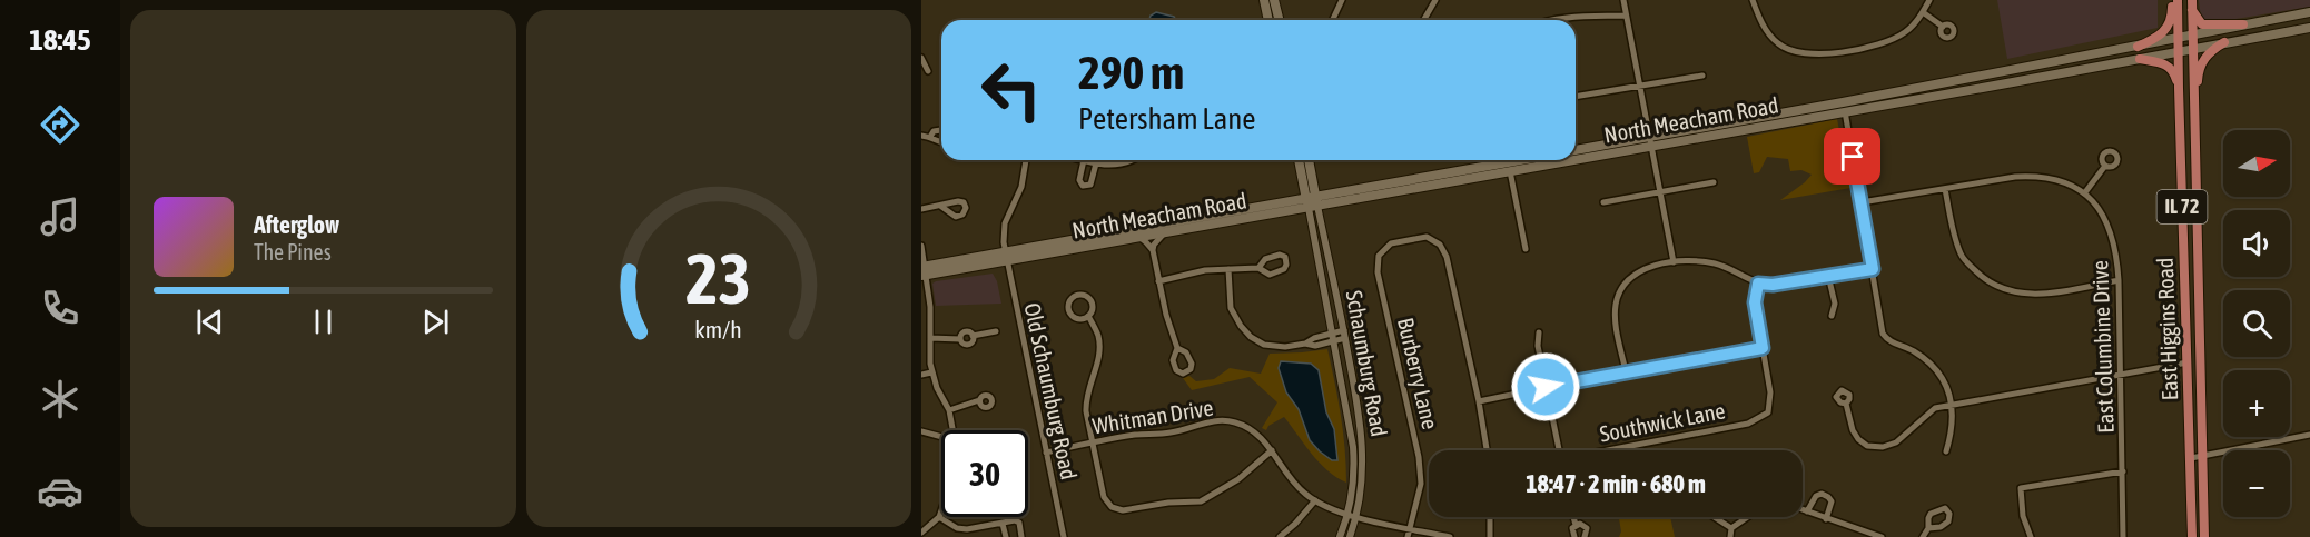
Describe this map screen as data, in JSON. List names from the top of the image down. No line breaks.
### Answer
{"streets":{"main road":["North Meacham Road","IL 72","East Higgins Road","Schaumburg Road"],"street":["East Columbine Drive","Burberry Lane","Old Schaumburg Road","Whitman Drive","Southwick Lane"]},"crossings":[["North Meacham Road","East Higgins Road"],["North Meacham Road","Schaumburg Road"],["North Meacham Road","Old Schaumburg Road"],["Schaumburg Road","Whitman Drive"],["Burberry Lane","Whitman Drive"],["Old Schaumburg Road","Whitman Drive"]],"north":"right","page":{"tabs":"18:45","turn":["290 m","Petersham Lane"],"map_buttons":["+","−"],"song":["Afterglow","The Pines"],"limit":"30","trip":"18:47 · 2 min · 680 m","gauge":["23","km/h"]}}
